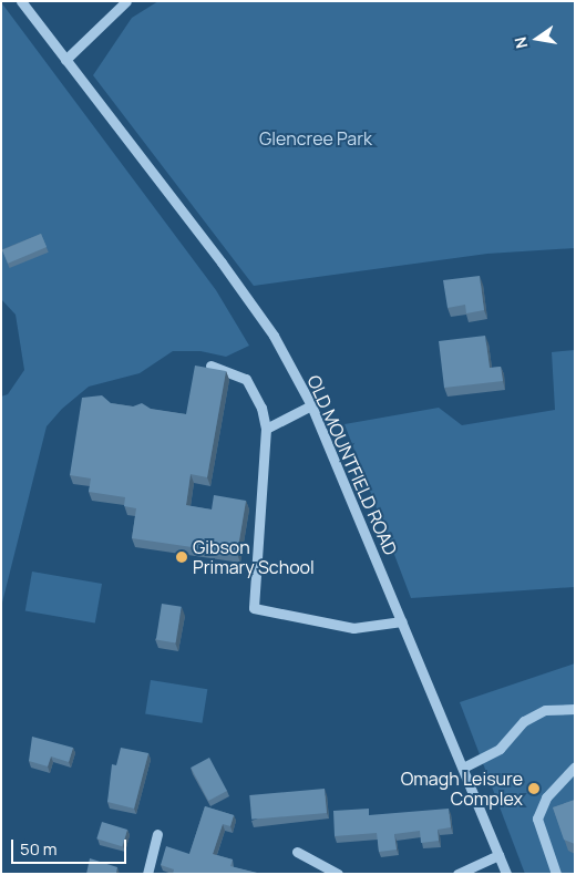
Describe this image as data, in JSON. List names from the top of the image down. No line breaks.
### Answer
{"streets":{"street":["OLD MOUNTFIELD ROAD"]},"parks":["Glencree Park"],"places":["Gibson Primary School","Omagh Leisure Complex"],"scale_bar":"50 m","north":"left"}
